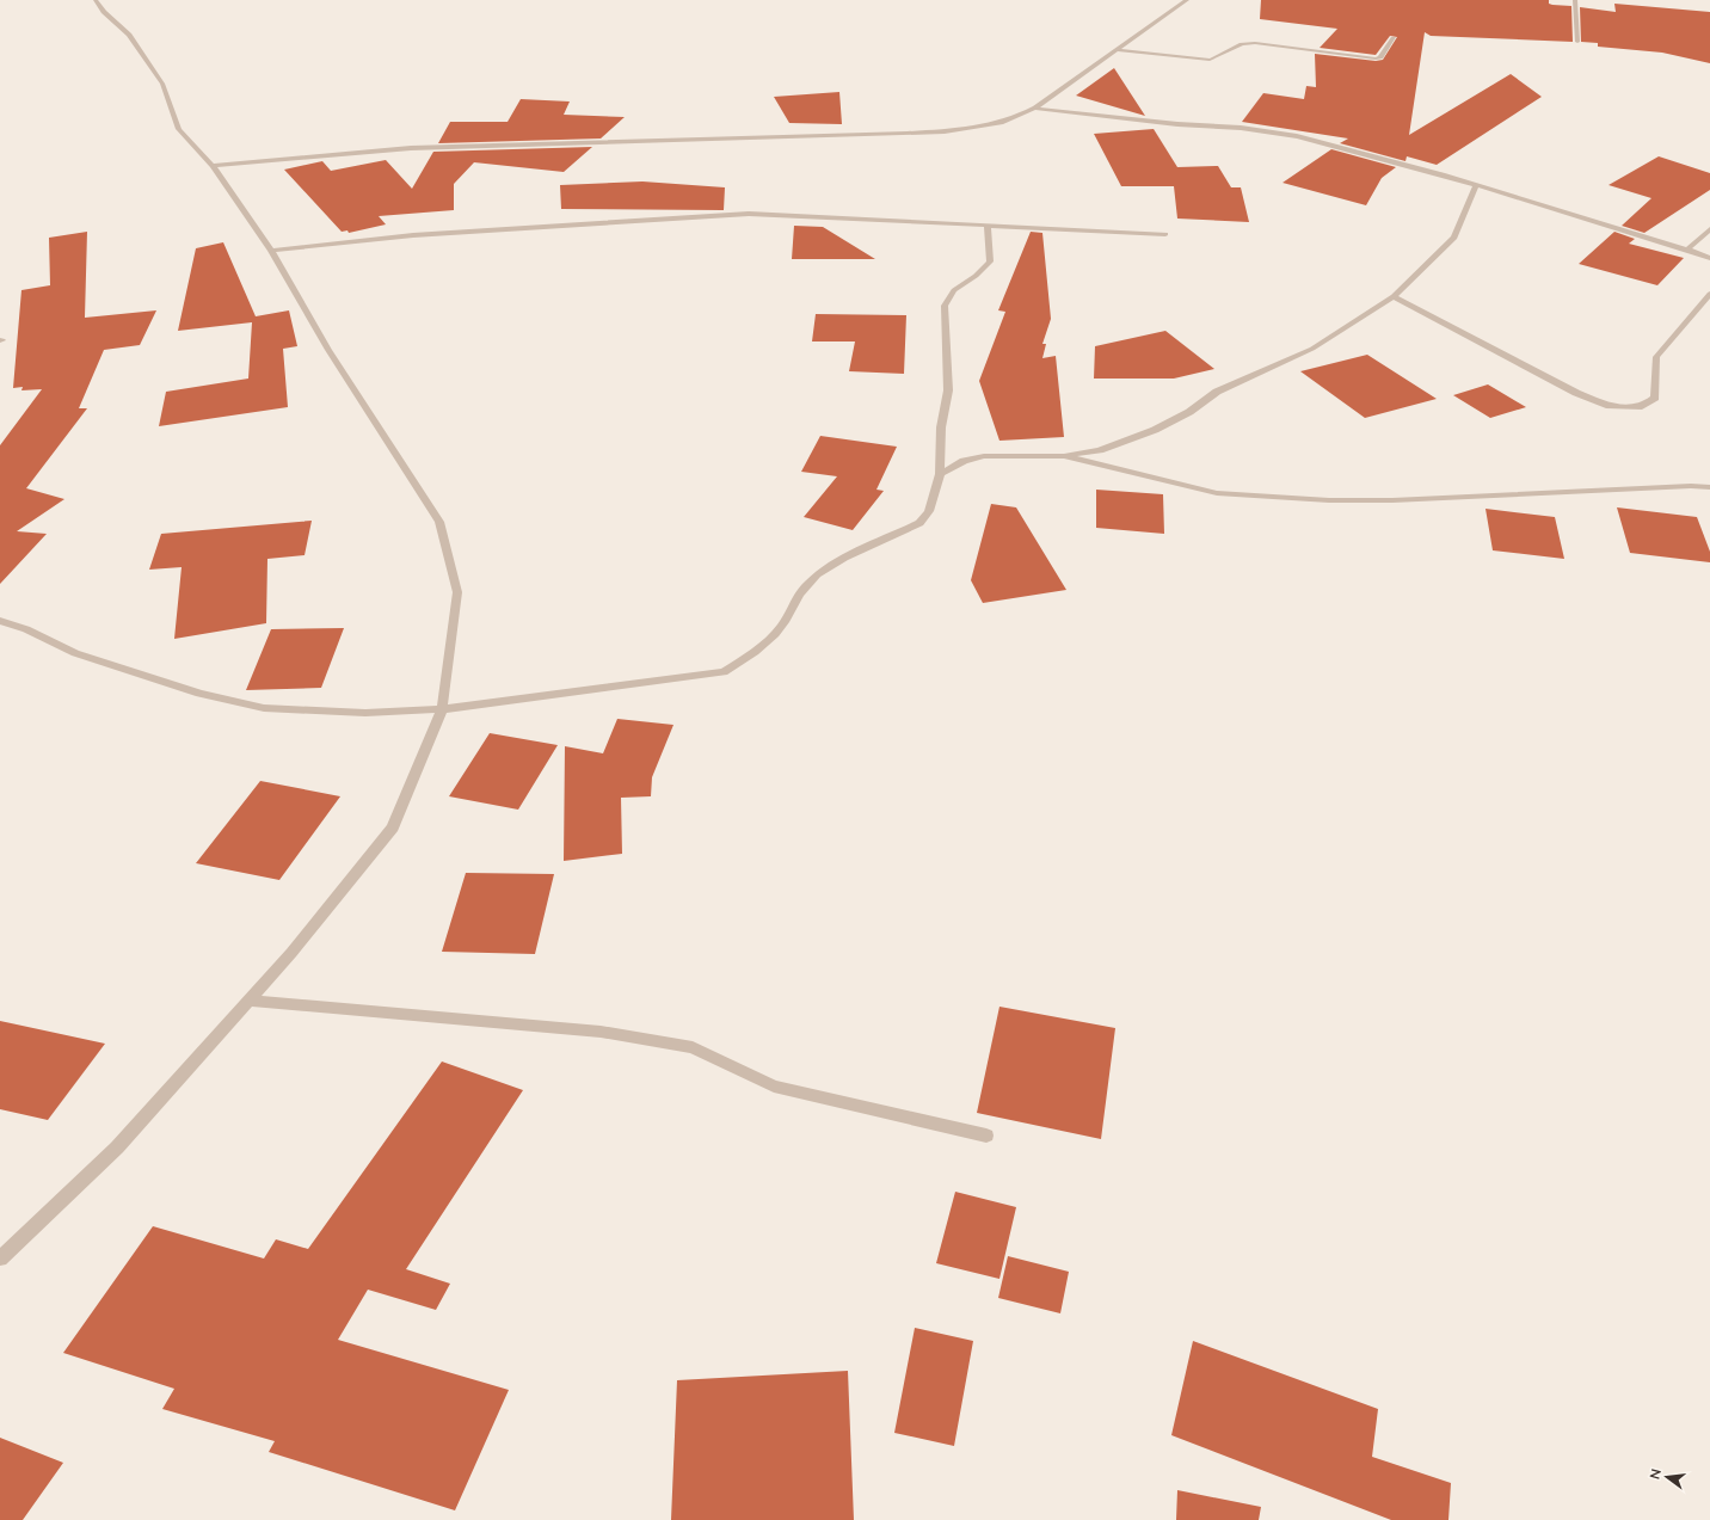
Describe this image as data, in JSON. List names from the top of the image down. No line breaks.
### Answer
{"north":"left"}
